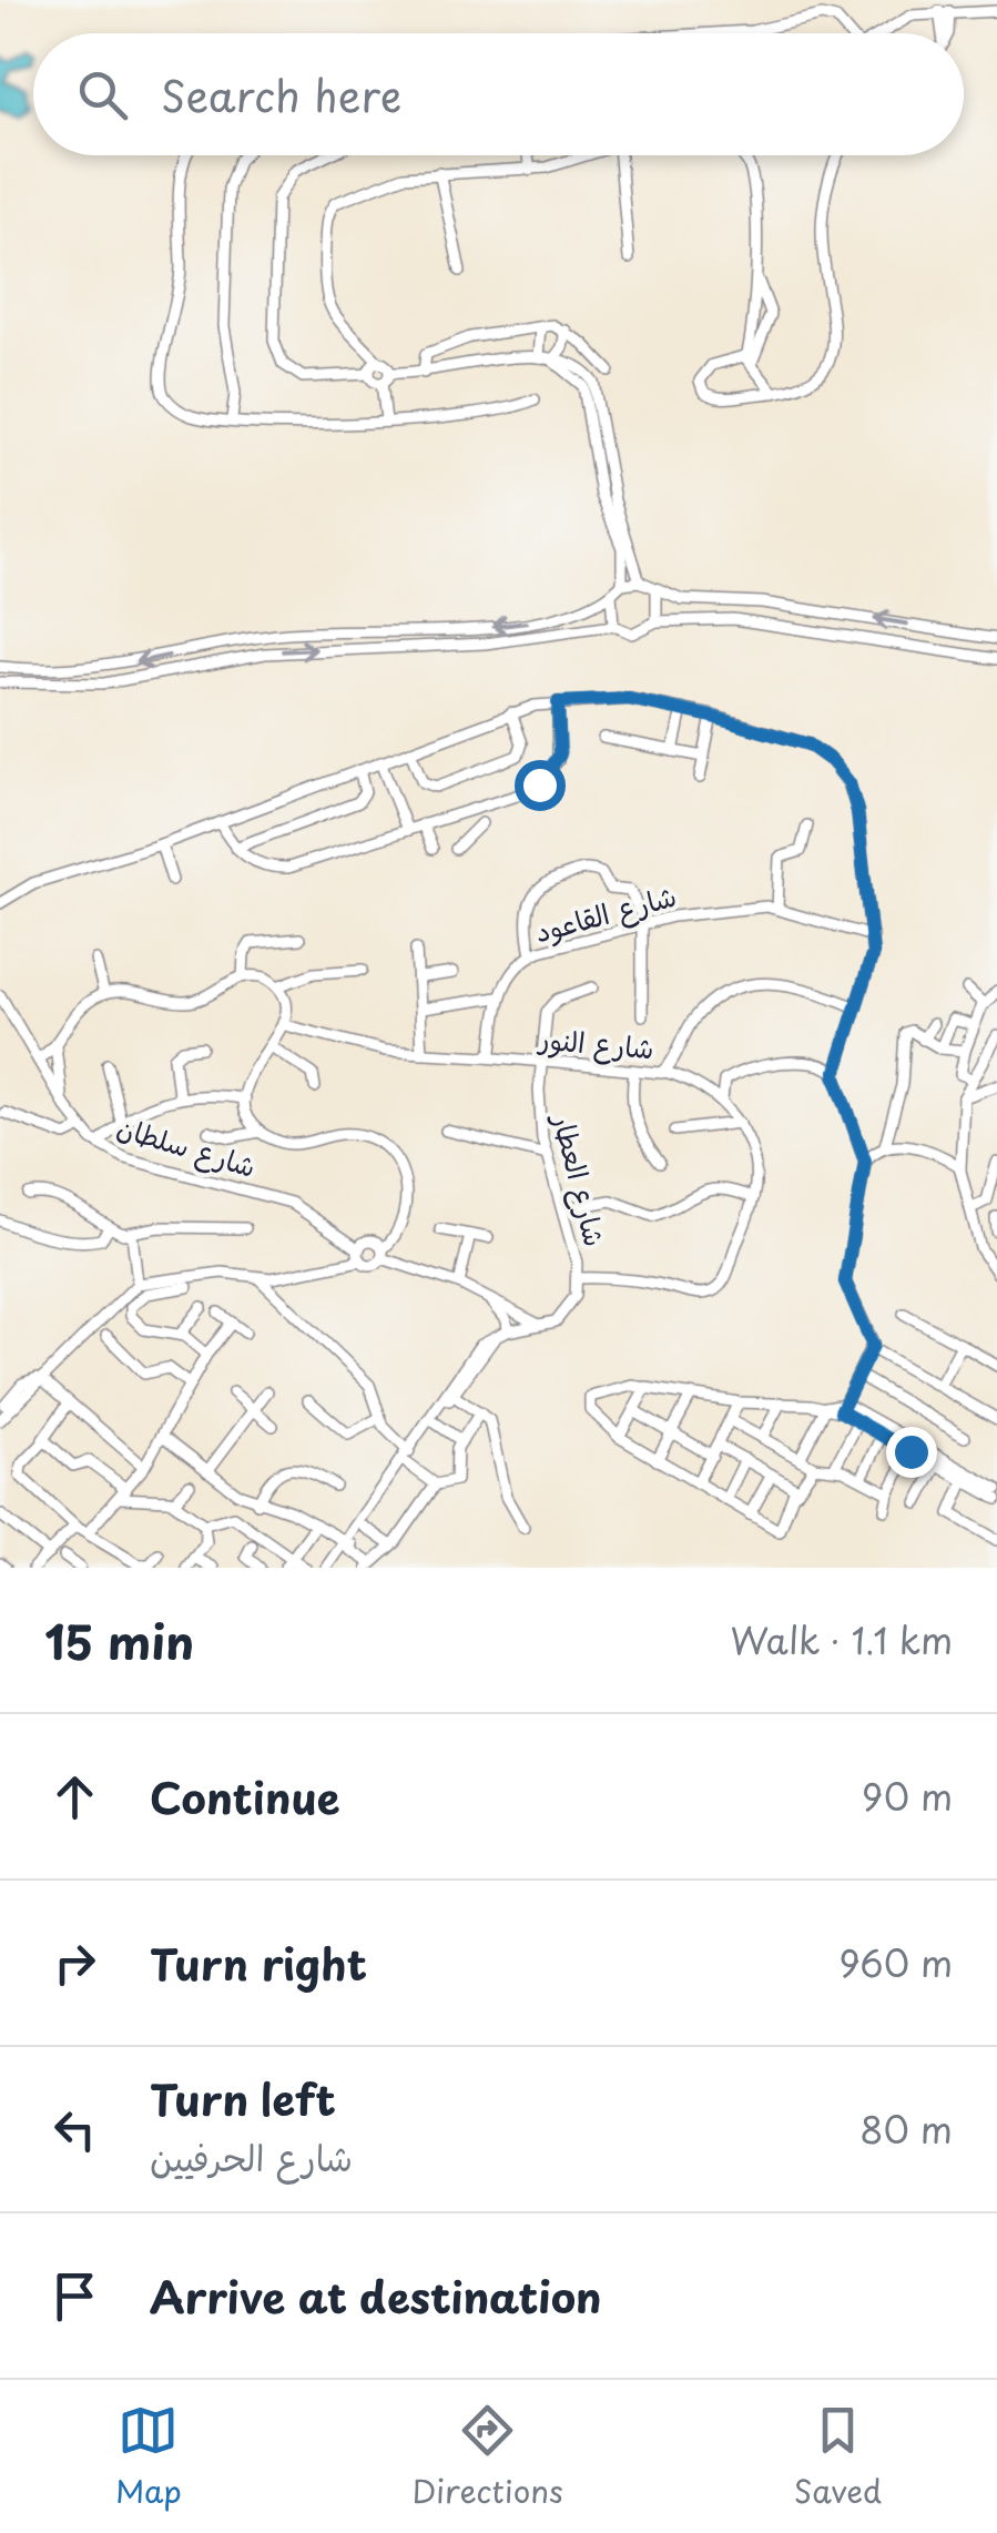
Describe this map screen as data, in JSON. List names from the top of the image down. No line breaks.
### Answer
{"streets":{"street":["شارع القاعود","شارع النور","شارع سلطان","شارع العطار"]},"crossings":[["شارع القاعود","شارع النور"],["شارع النور","شارع العطار"]],"page":{"search":"Search here","heading":["15 min","Walk · 1.1 km"],"list":[["Continue","90 m"],["Turn right","960 m"],["Turn left","شارع الحرفيين","80 m"],"Arrive at destination"],"nav":["Map","Directions","Saved"]}}
